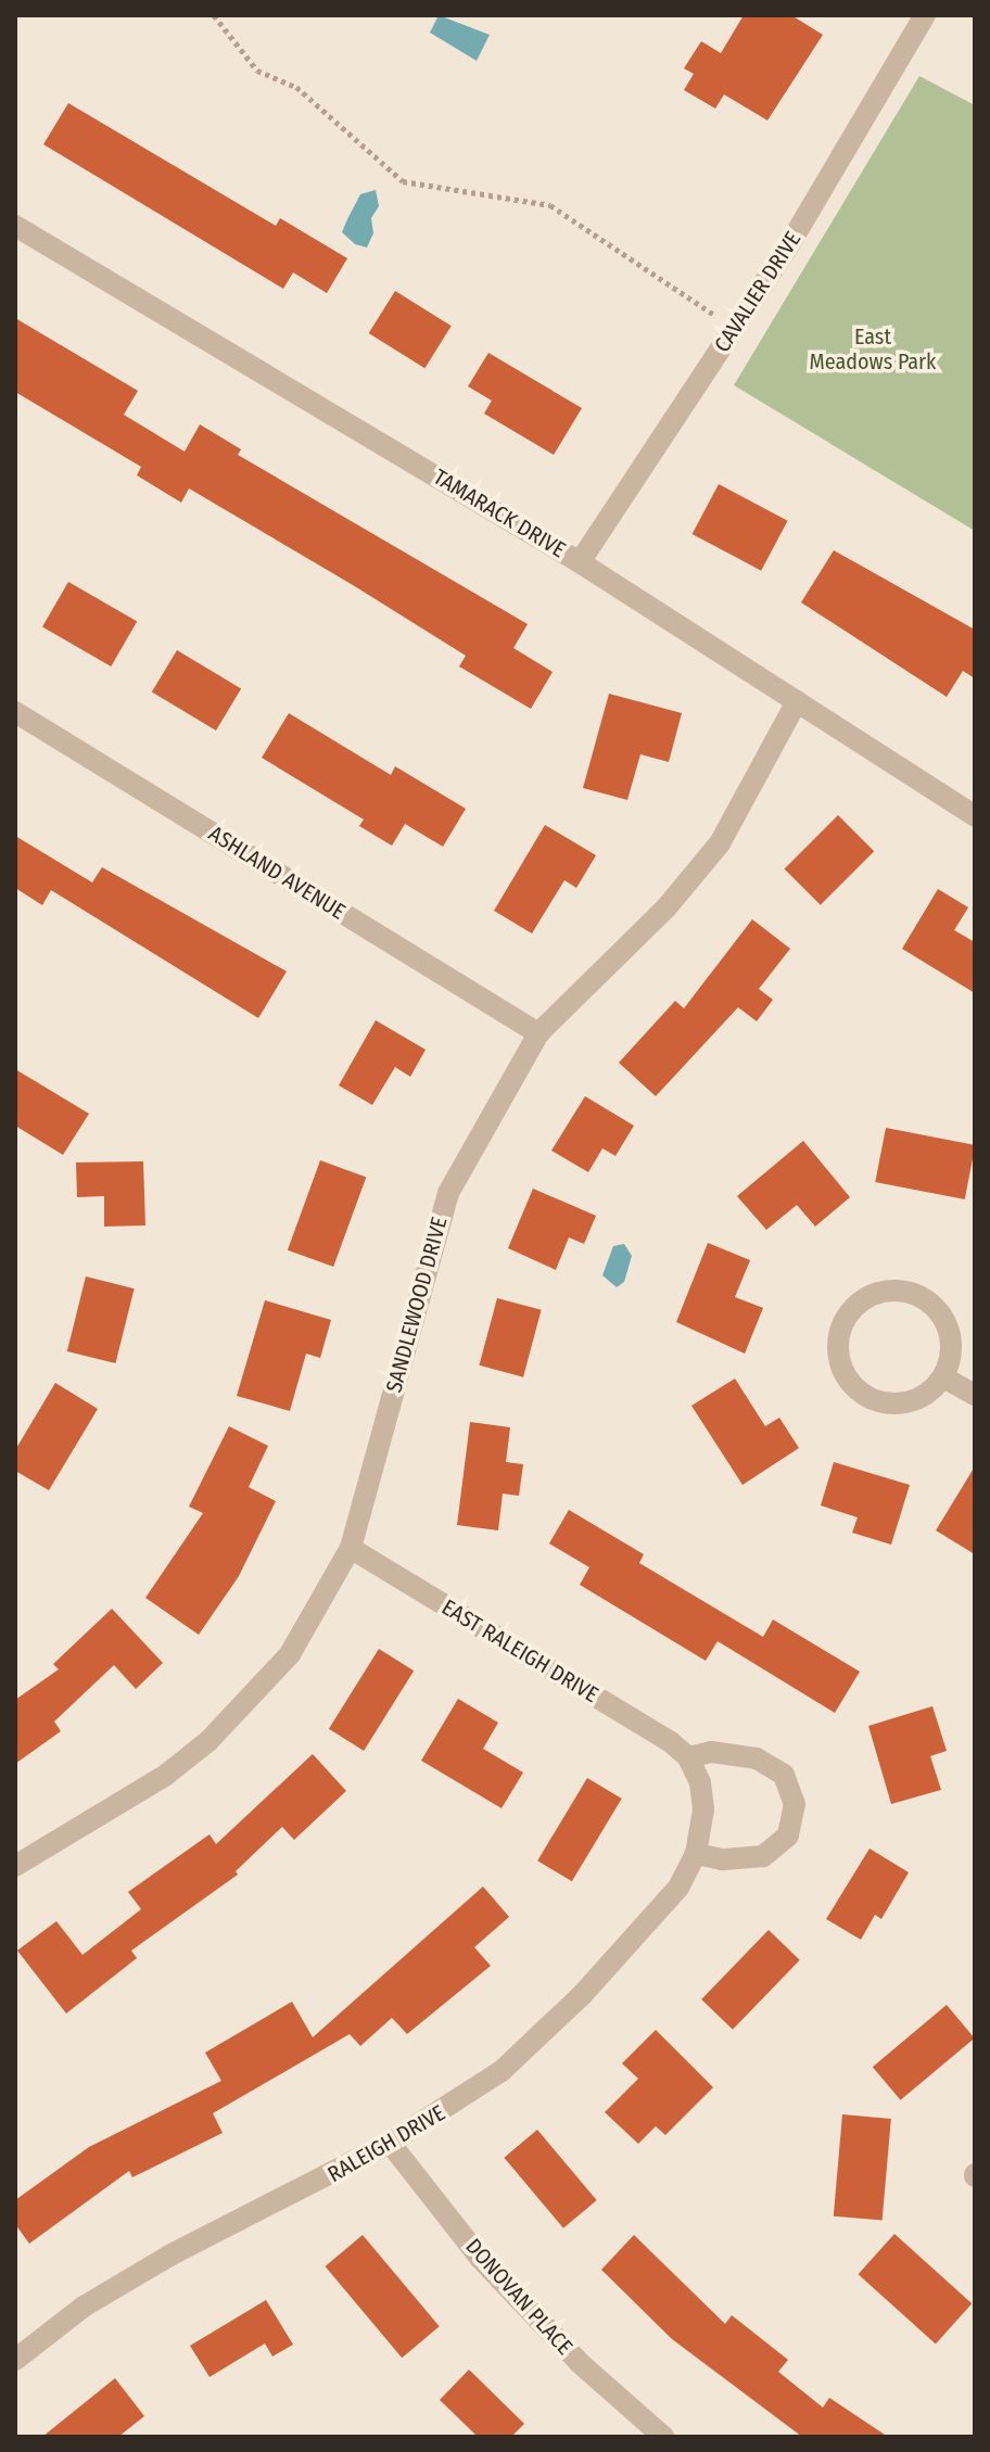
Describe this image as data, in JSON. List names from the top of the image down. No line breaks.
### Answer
{"streets":{"street":["CAVALIER DRIVE","TAMARACK DRIVE","ASHLAND AVENUE","SANDLEWOOD DRIVE","EAST RALEIGH DRIVE","RALEIGH DRIVE","DONOVAN PLACE"]},"crossings":[["CAVALIER DRIVE","TAMARACK DRIVE"],["TAMARACK DRIVE","SANDLEWOOD DRIVE"],["ASHLAND AVENUE","SANDLEWOOD DRIVE"],["SANDLEWOOD DRIVE","EAST RALEIGH DRIVE"],["EAST RALEIGH DRIVE","RALEIGH DRIVE"],["RALEIGH DRIVE","DONOVAN PLACE"]],"parks":["East Meadows Park"]}
